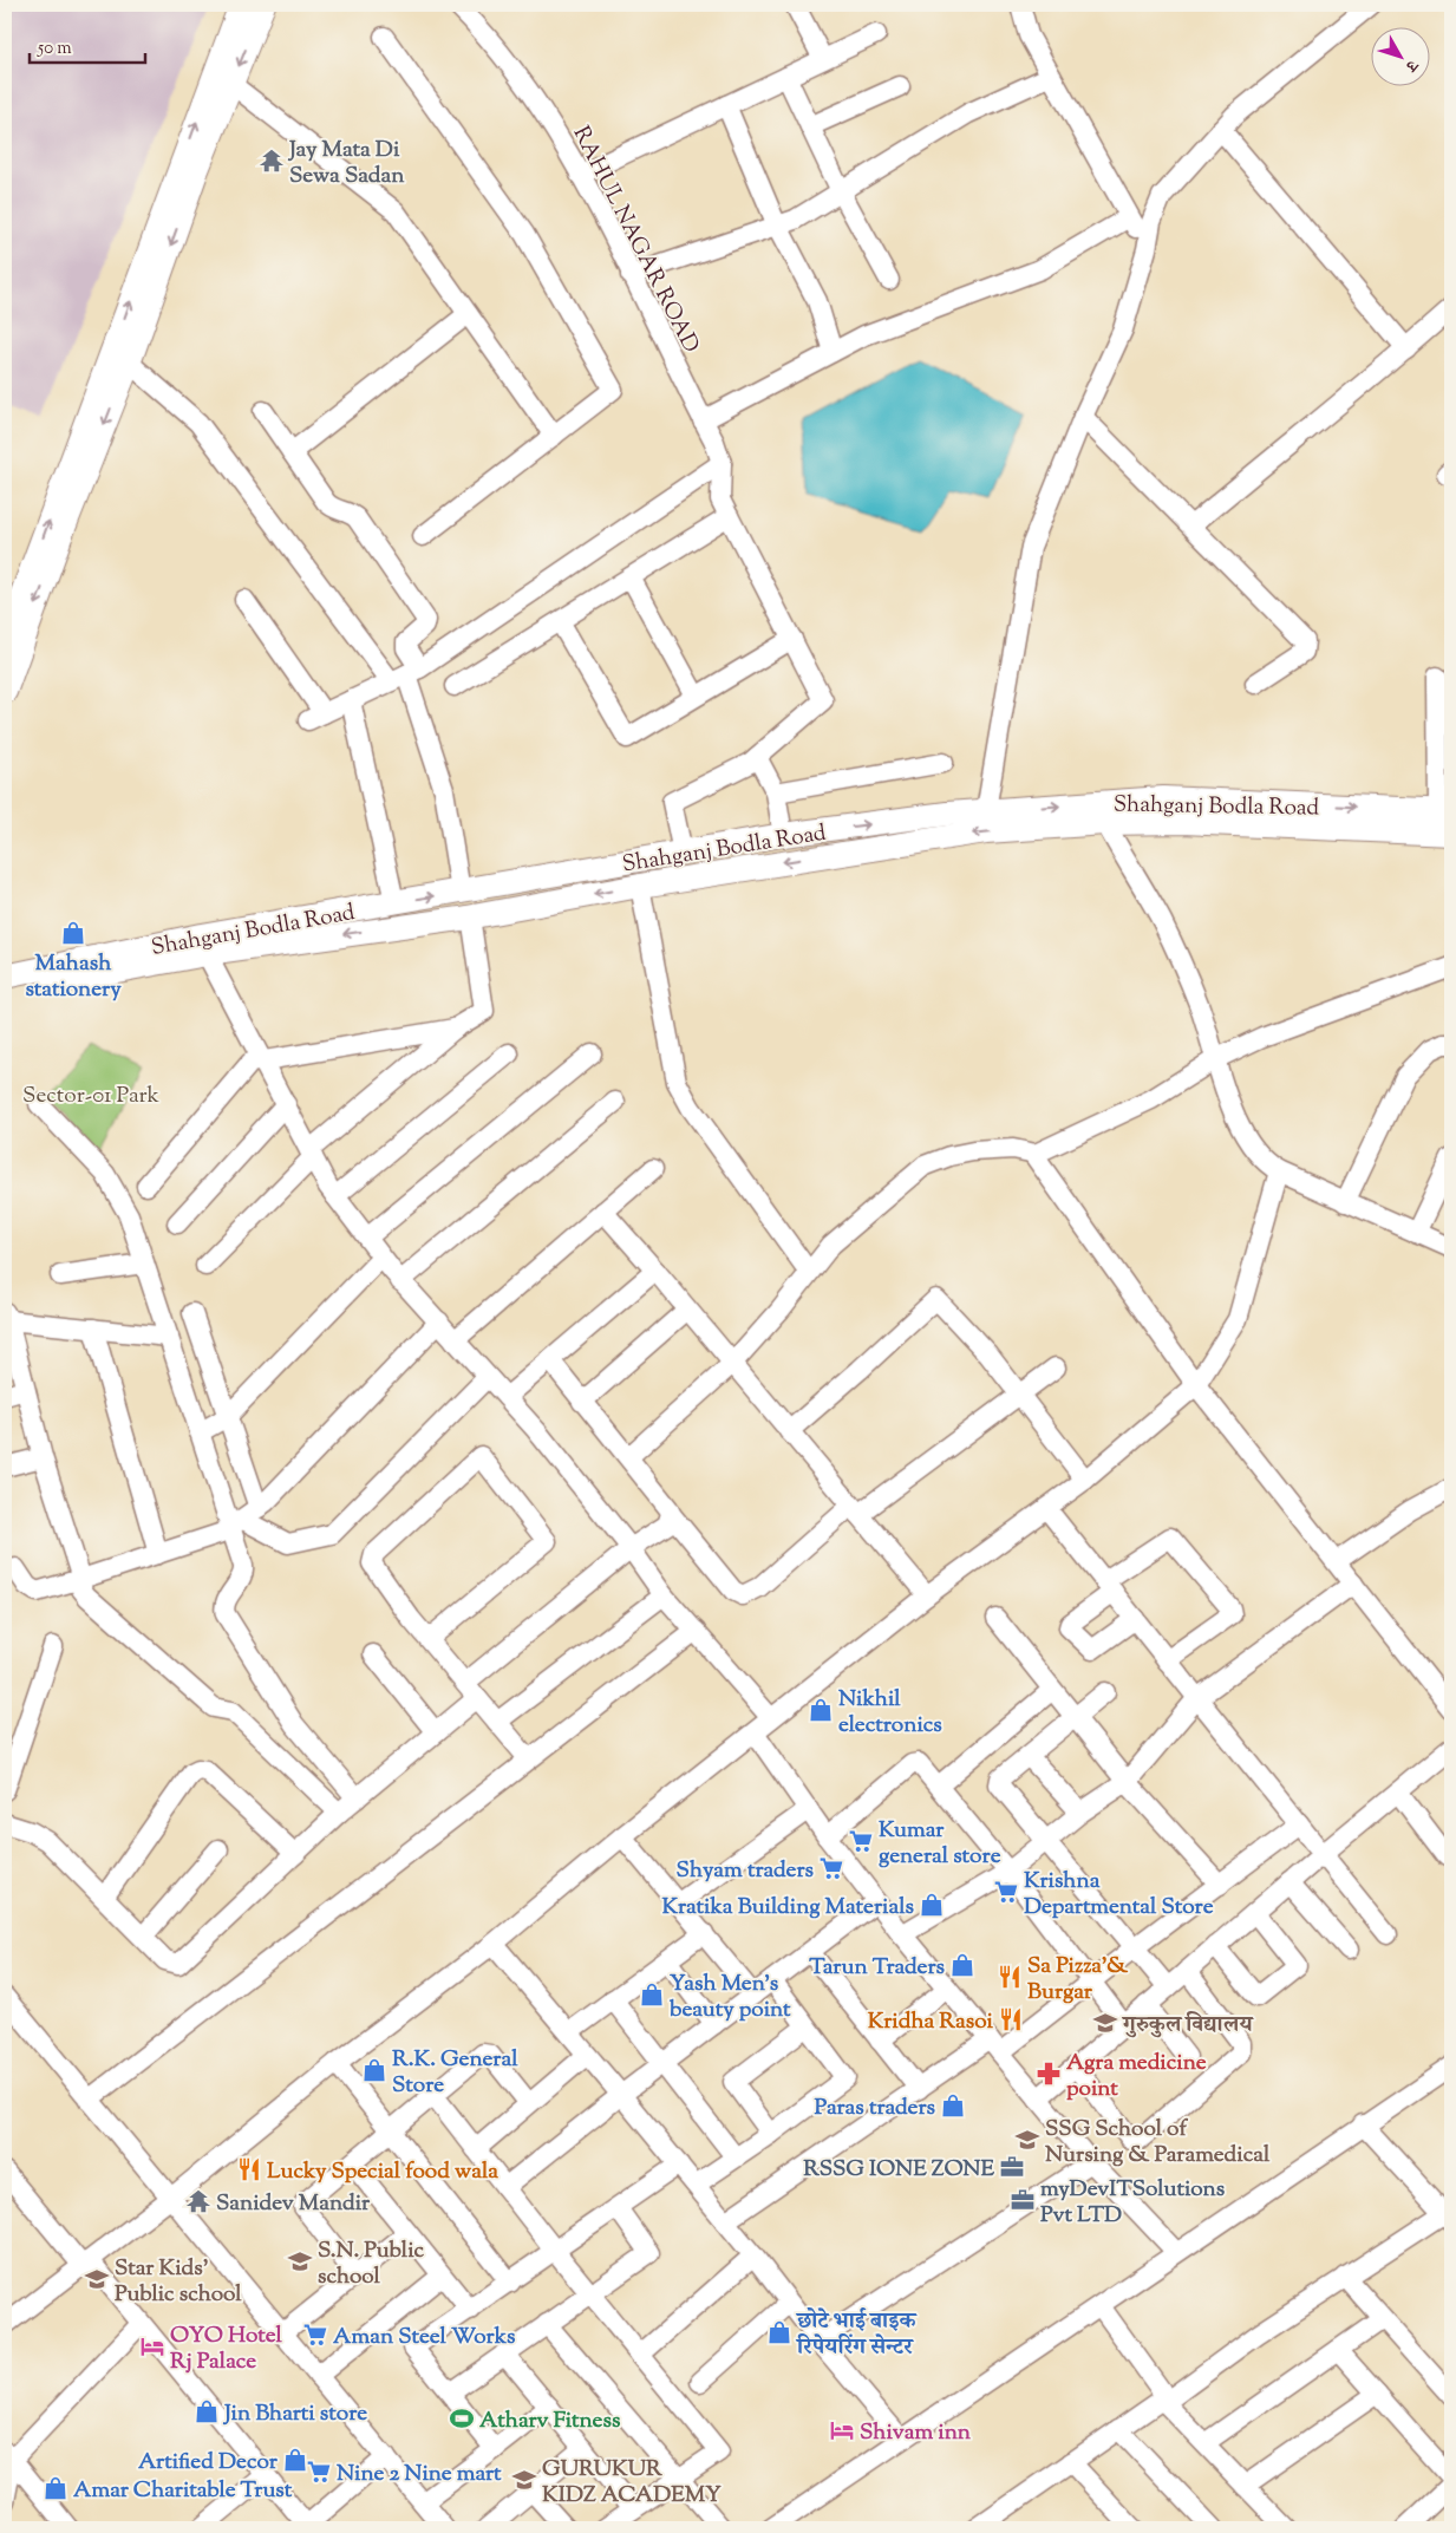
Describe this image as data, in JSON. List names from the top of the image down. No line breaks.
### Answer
{"streets":{"main road":["Shahganj Bodla Road"],"street":["RAHUL NAGAR ROAD"]},"parks":["Sector-01 Park"],"places":{"temple":["Jay Mata Di Sewa Sadan","Sanidev Mandir"],"shop":["Mahash stationery","Nikhil electronics","Kratika Building Materials","Tarun Traders","Yash Men's beauty point","R.K. General Store","Paras traders","छोटे भाई बाइक रिपेयरिंग सेन्टर","Jin Bharti store","Artified Decor","Amar Charitable Trust"],"supermarket":["Kumar general store","Shyam traders","Krishna Departmental Store","Aman Steel Works","Nine 2 Nine mart"],"restaurant":["Sa Pizza’& Burgar","Kridha Rasoi","Lucky Special food wala"],"school or university":["गुरुकुल विद्यालय","SSG School of Nursing & Paramedical","S.N. Public school","Star Kids' Public school","GURUKUR KIDZ ACADEMY"],"pharmacy":["Agra medicine point"],"office":["RSSG IONE ZONE","myDevITSolutions Pvt LTD"],"hotel":["OYO Hotel Rj Palace","Shivam inn"],"sports":["Atharv Fitness"]},"scale_bar":"50 m","north":"bottom right"}
